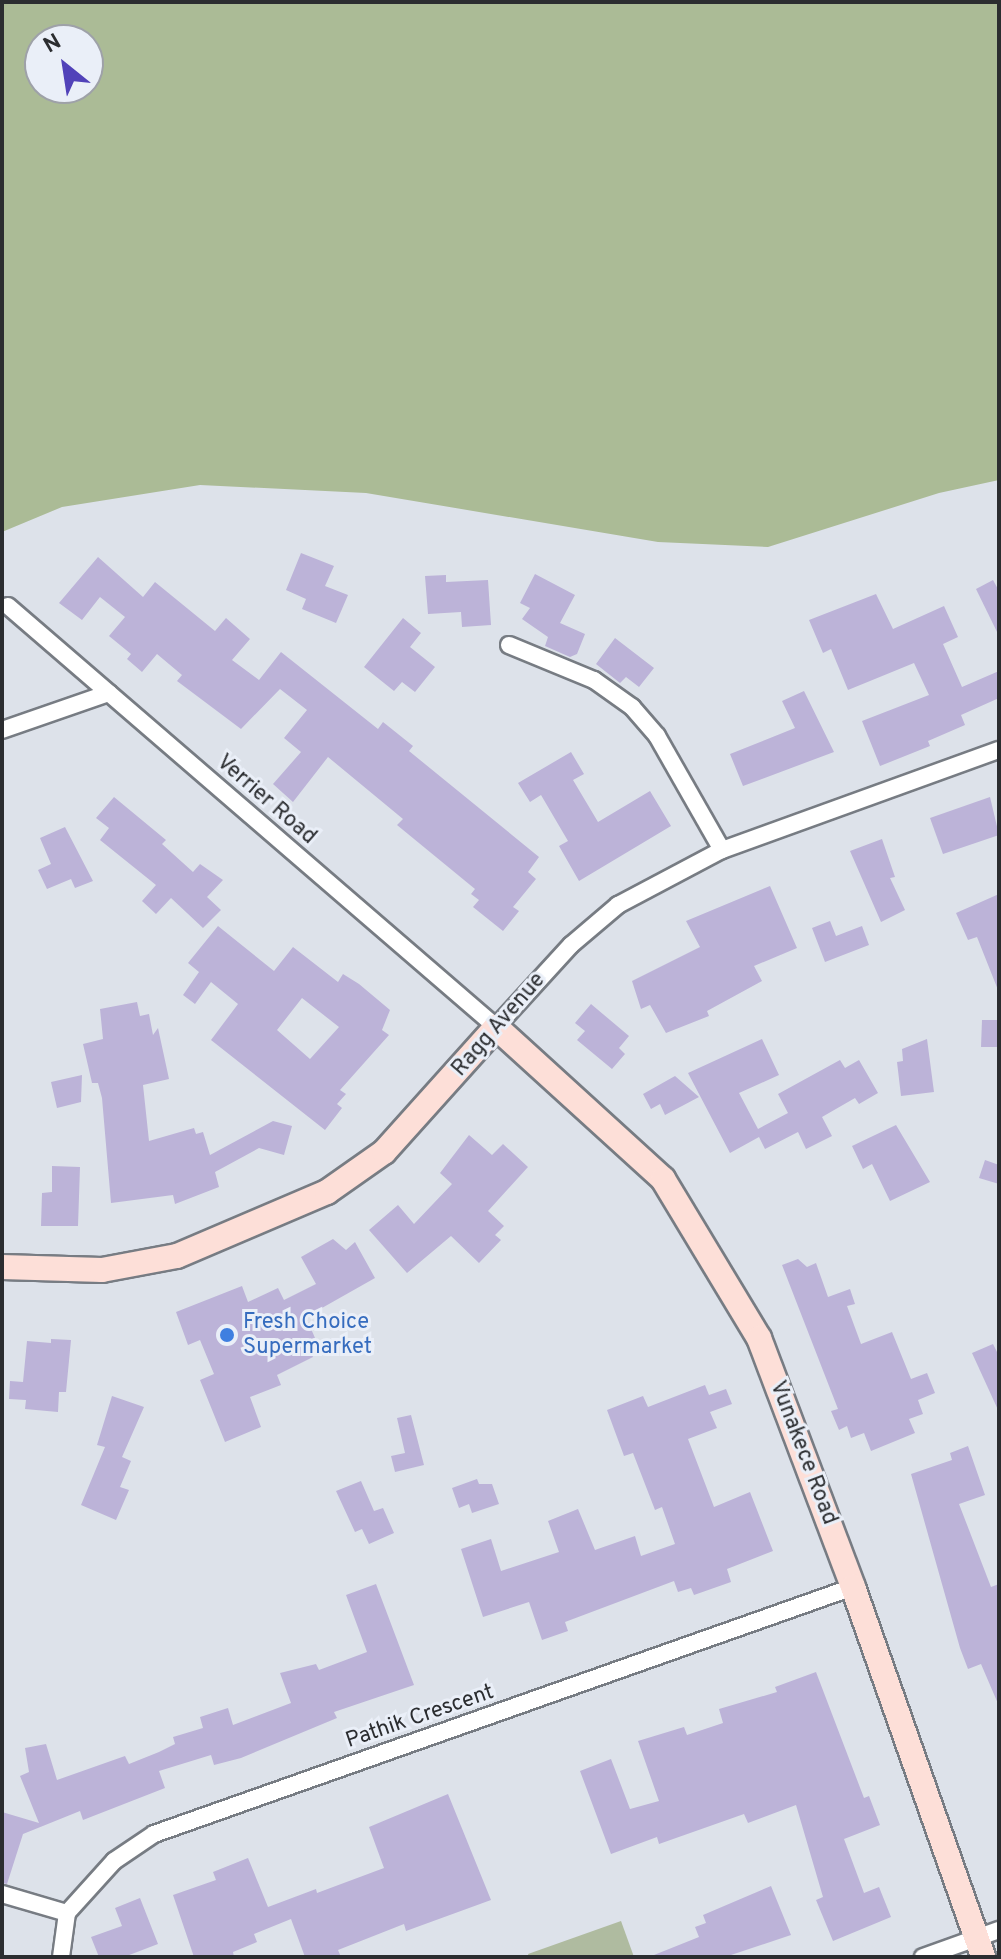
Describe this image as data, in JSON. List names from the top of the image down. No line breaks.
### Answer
{"streets":{"main road":["Ragg Avenue","Vunakece Road"],"street":["Verrier Road","Pathik Crescent"]},"crossings":[["Verrier Road","Ragg Avenue"],["Verrier Road","Vunakece Road"],["Ragg Avenue","Vunakece Road"],["Vunakece Road","Pathik Crescent"]],"places":["Fresh Choice Supermarket"],"north":"top left"}
